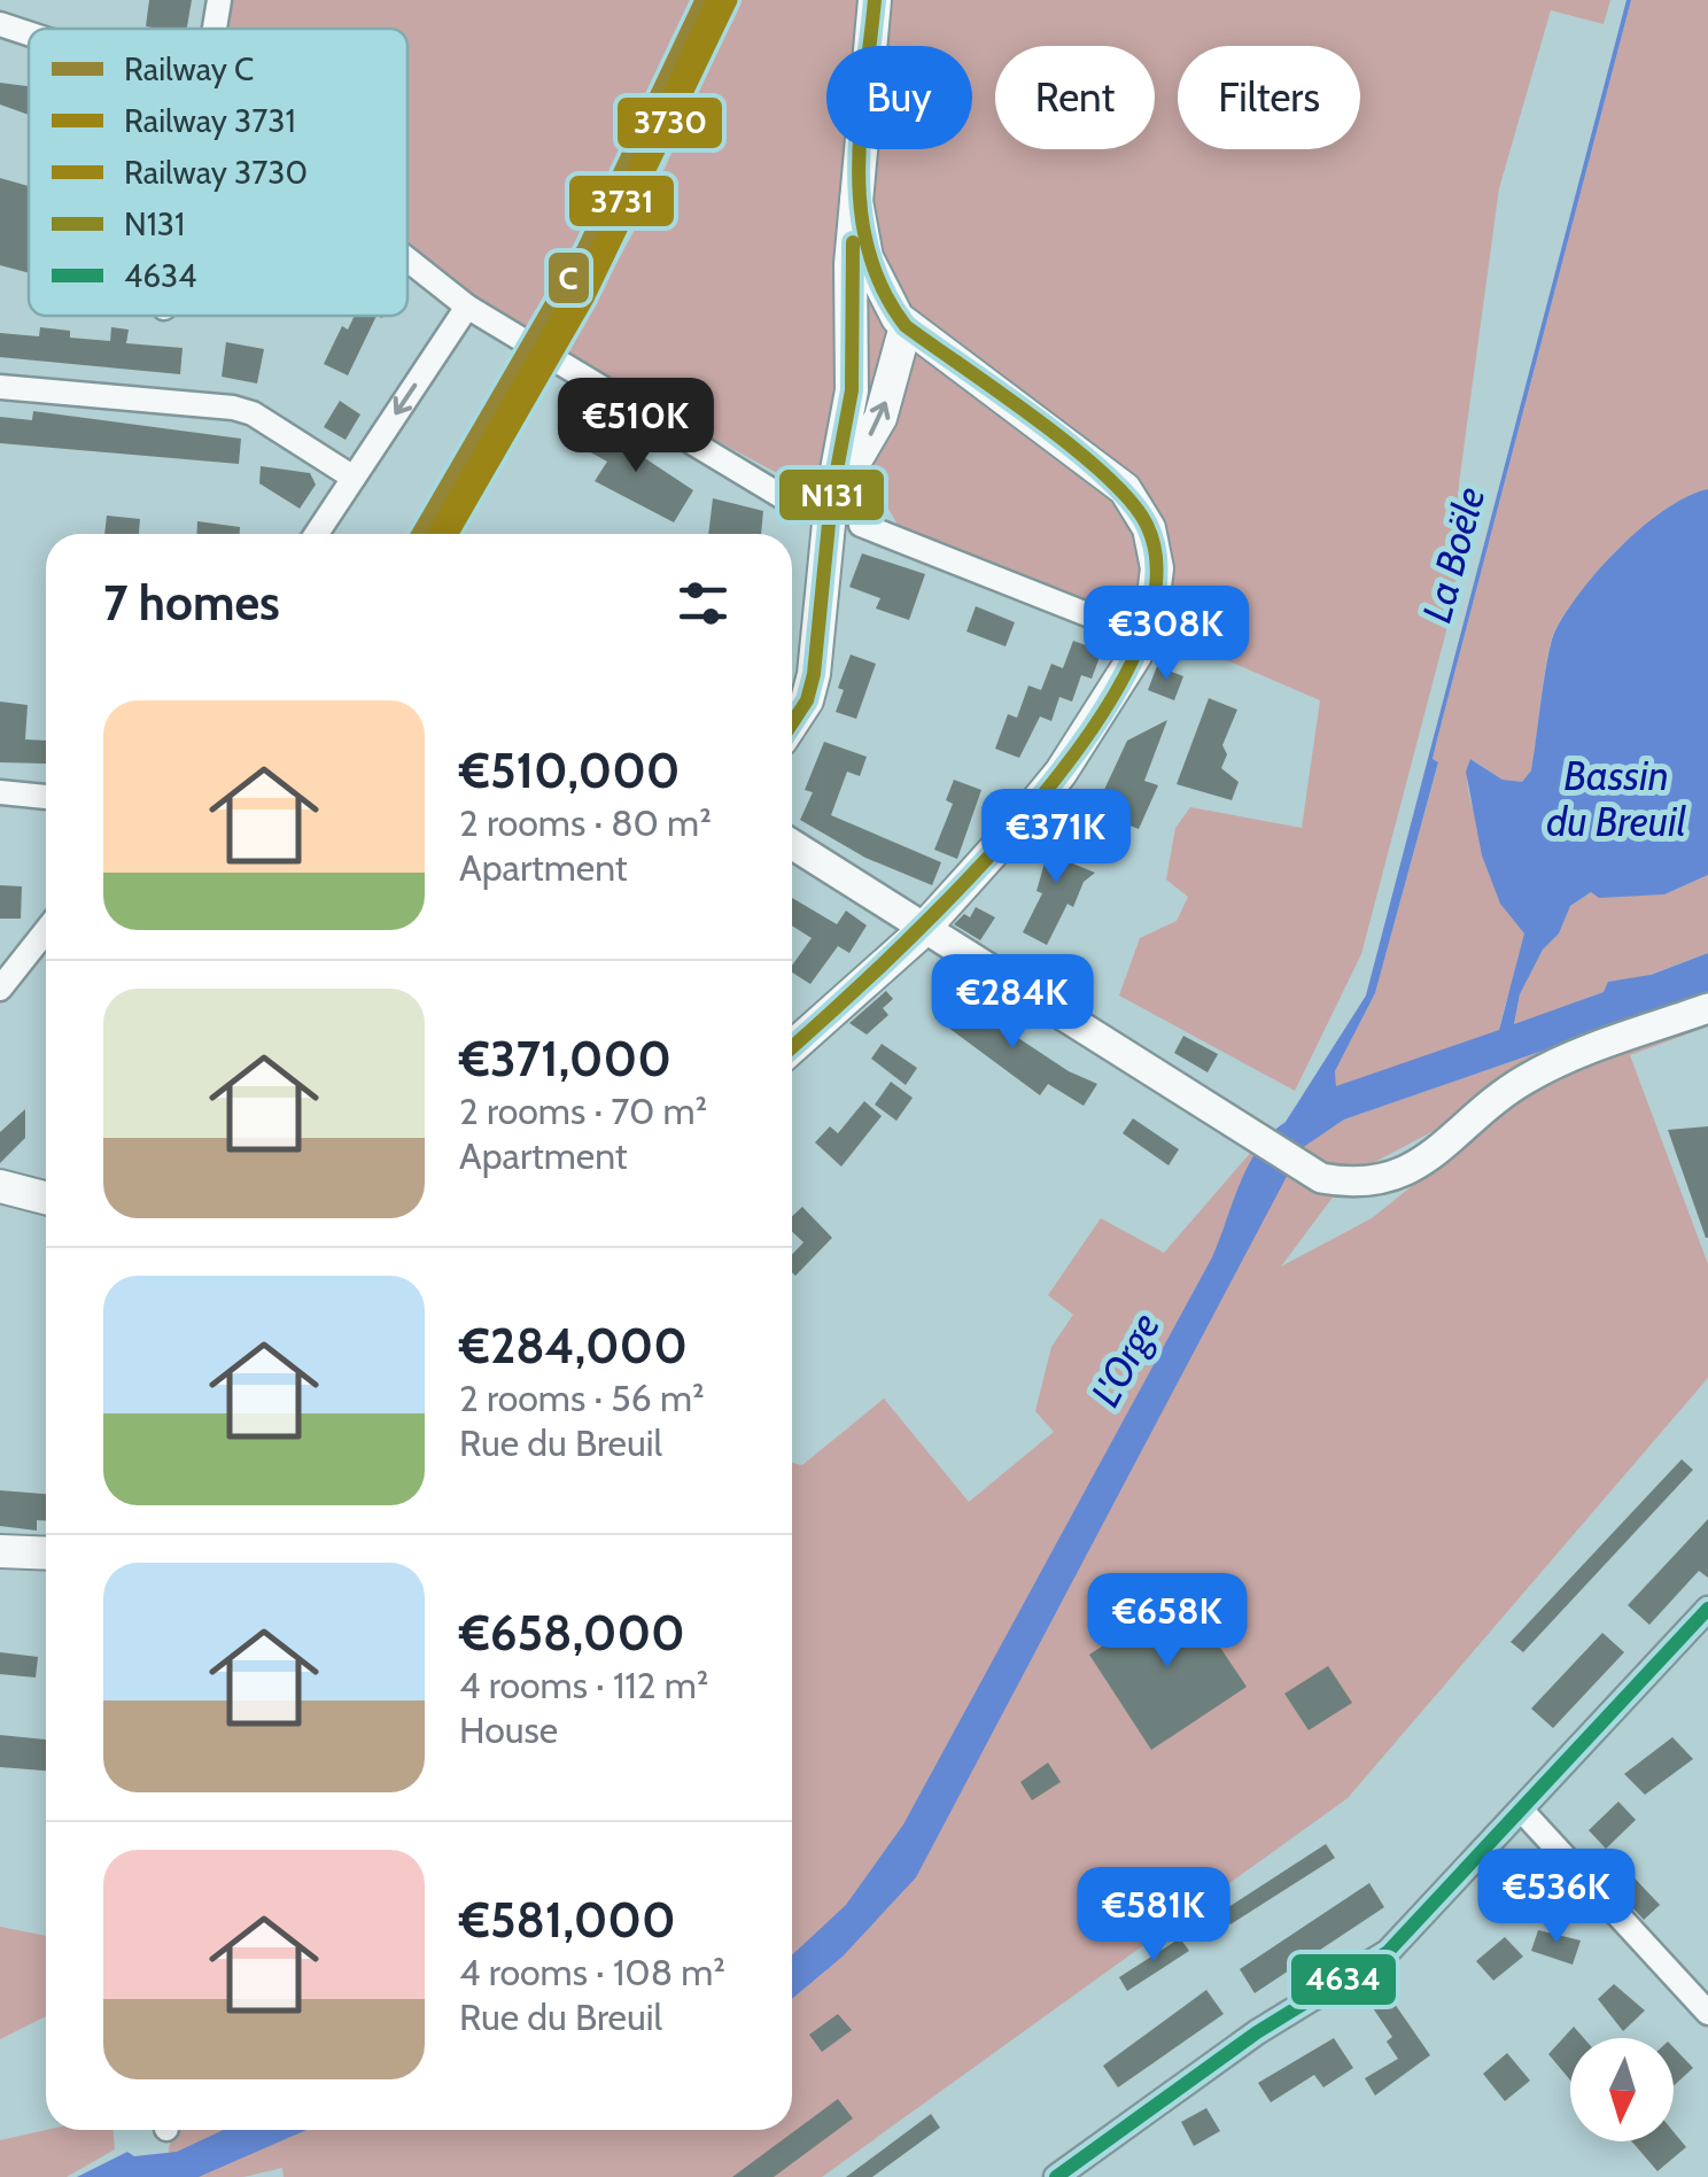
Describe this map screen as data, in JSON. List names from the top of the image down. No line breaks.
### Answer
{"water":["La Boële","Bassin du Breuil","L'Orge"],"lines":["rail line C","rail line 3731","rail line 3730","transit line N131","transit line 4634"],"legend":["Railway C","Railway 3731","Railway 3730","N131","4634"],"north":"bottom","page":{"chip":["Buy","Rent","Filters"],"price":["€510K","€308K","€371K","€284K","€658K","€536K","€581K"],"heading":"7 homes","list":[{"name":"€510,000","note":"2 rooms · 80 m² · Apartment"},{"name":"€371,000","note":"2 rooms · 70 m² · Apartment"},{"name":"€284,000","note":"2 rooms · 56 m² · Rue du Breuil"},{"name":"€658,000","note":"4 rooms · 112 m² · House"},{"name":"€581,000","note":"4 rooms · 108 m² · Rue du Breuil"}]}}
